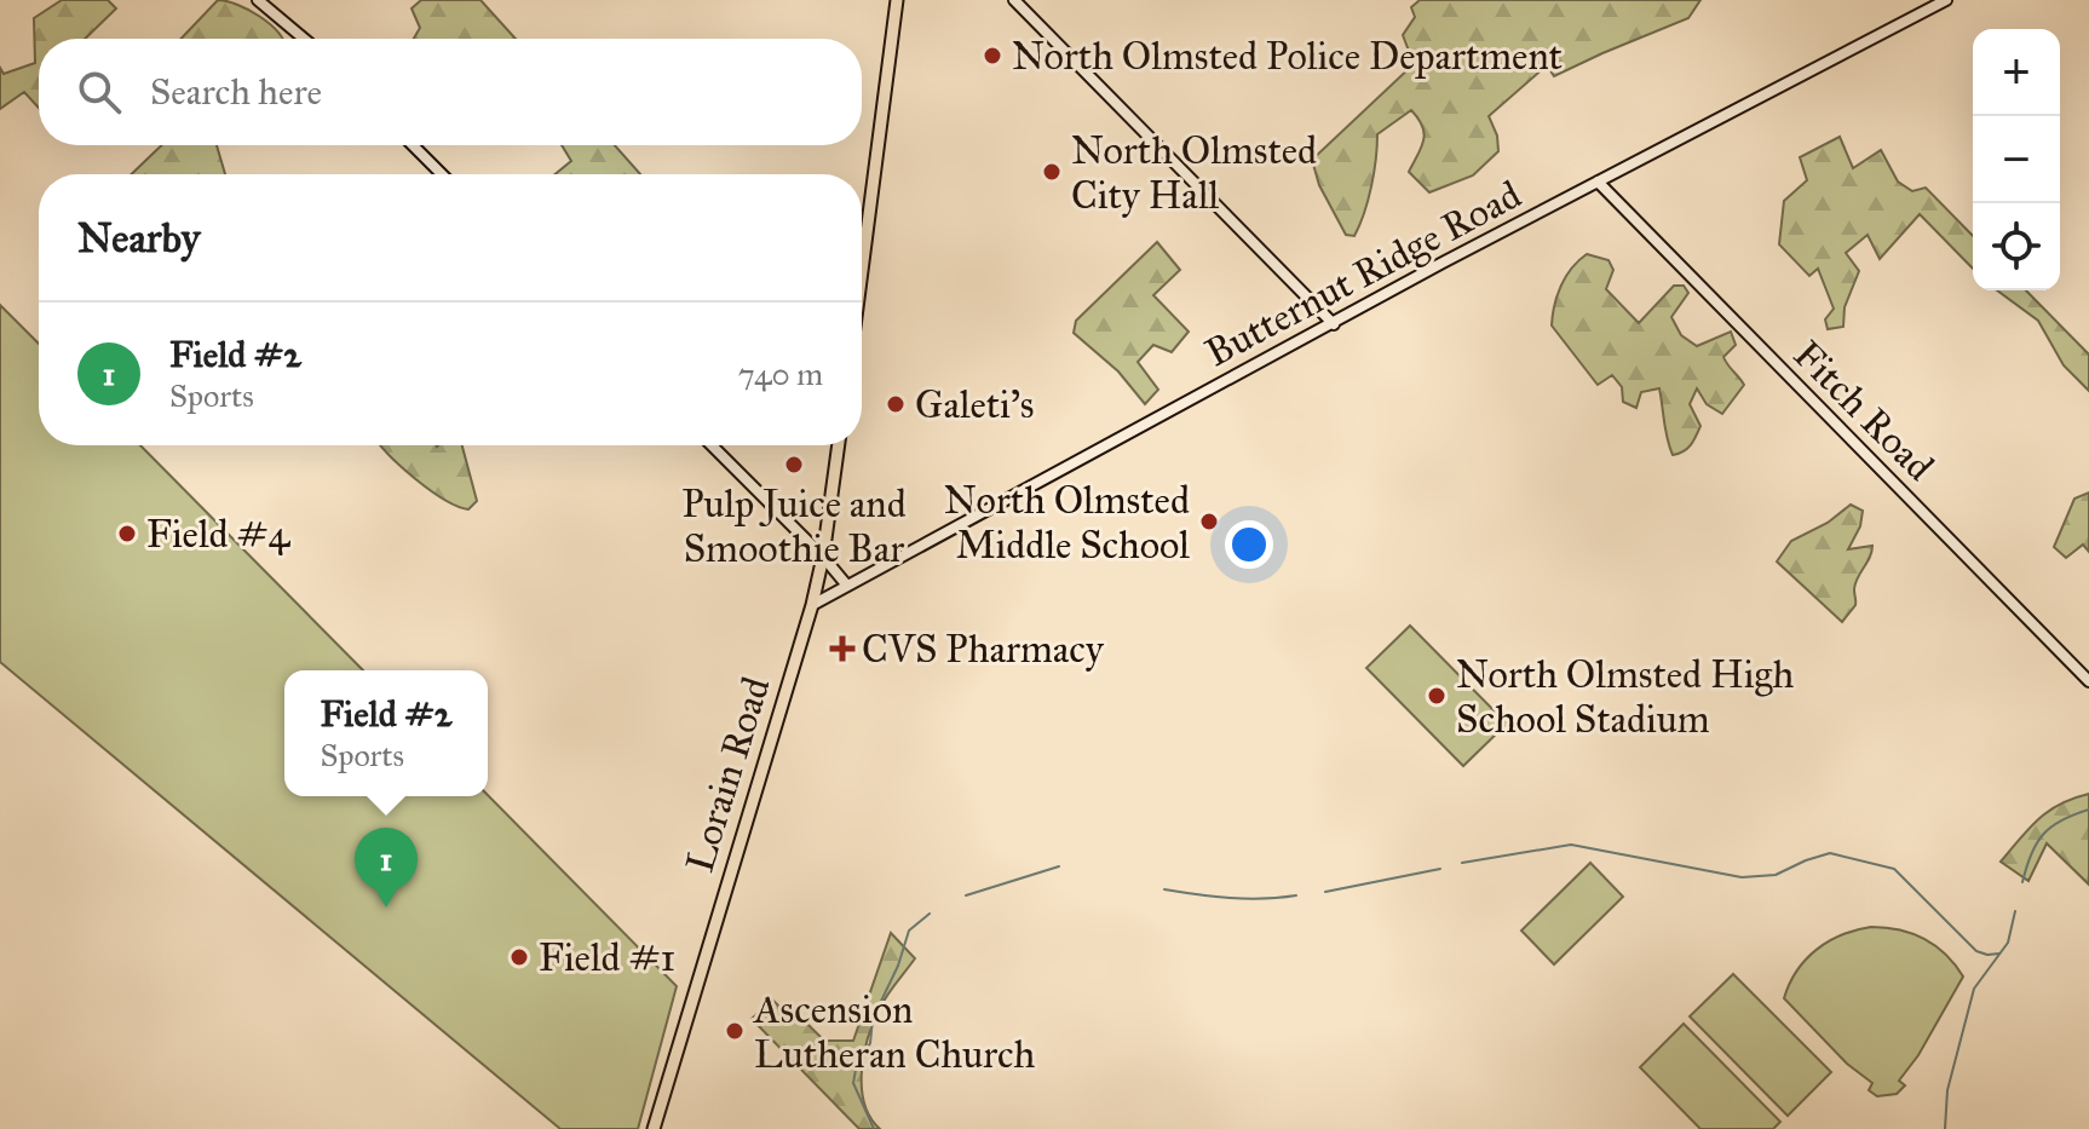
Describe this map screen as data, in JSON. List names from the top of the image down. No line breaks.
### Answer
{"streets":{"main road":["Lorain Road"],"street":["Butternut Ridge Road","Fitch Road"]},"crossings":[["Butternut Ridge Road","Fitch Road"],["Butternut Ridge Road","Lorain Road"]],"places":{"other":["North Olmsted Police Department","North Olmsted City Hall","Galeti's","Pulp Juice and Smoothie Bar","North Olmsted Middle School","Field #4","North Olmsted High School Stadium","Field #1","Ascension Lutheran Church"],"health":["CVS Pharmacy"]},"page":{"map_buttons":["+","−"],"search":"Search here","heading":"Nearby","list":[{"mark":"1","name":"Field #2","note":"Sports","value":"740 m"}],"popup":["Field #2","Sports"],"pins":"1"}}
